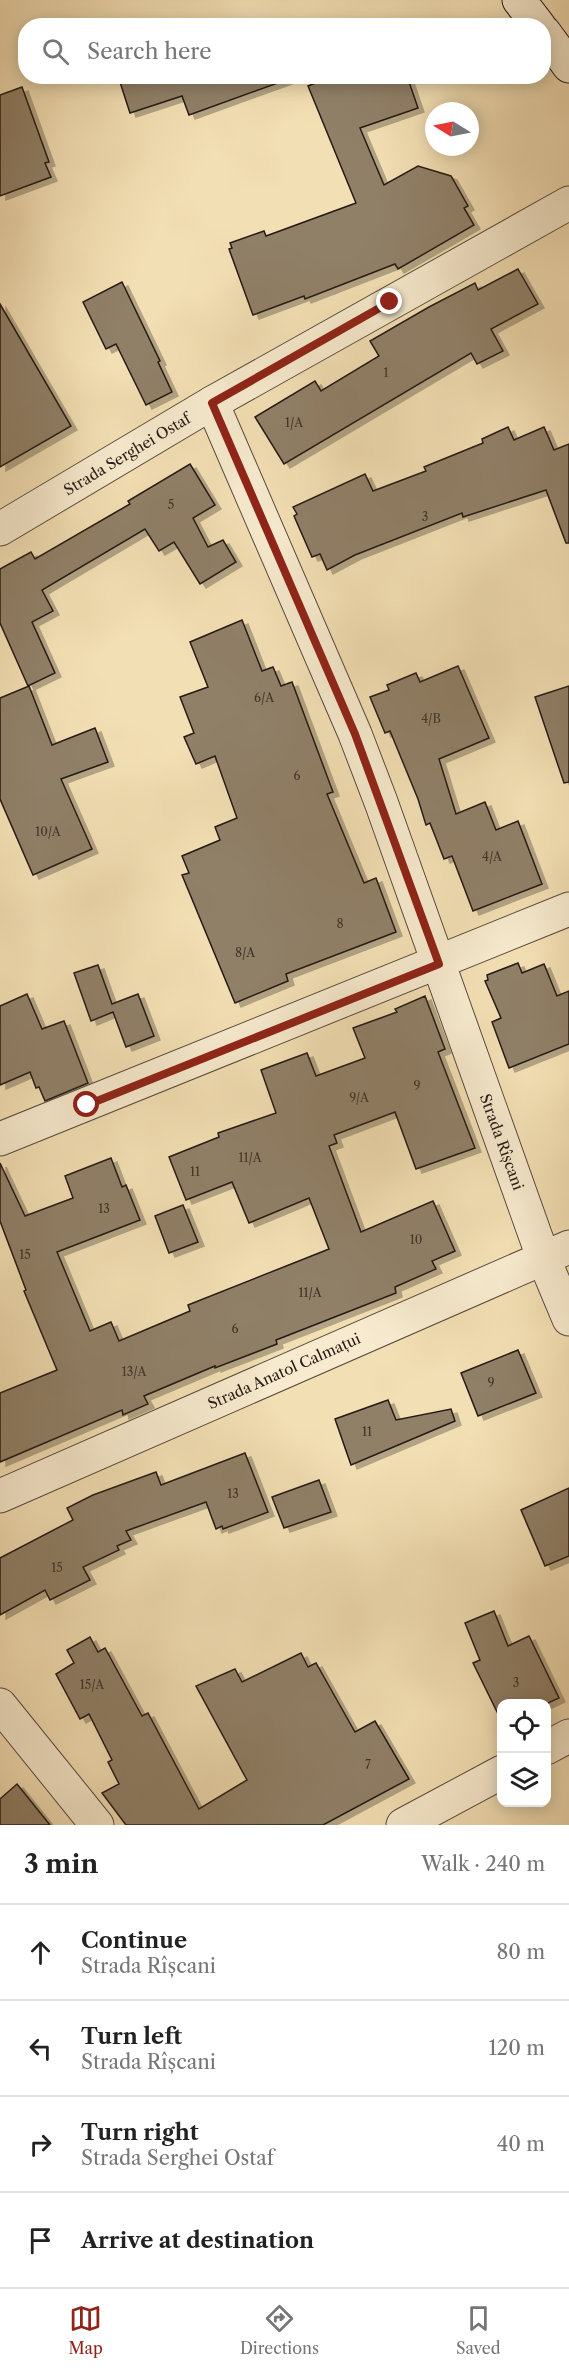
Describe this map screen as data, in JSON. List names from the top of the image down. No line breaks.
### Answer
{"streets":{"street":["Strada Serghei Ostaf","Strada Rîșcani","Strada Anatol Calmațui"]},"crossings":[["Strada Serghei Ostaf","Strada Rîșcani"],["Strada Rîșcani","Strada Anatol Calmațui"]],"house_numbers":["1","1/A","5","3","6/A","4/B","6","10/A","4/A","8","8/A","9","9/A","11/A","11","13","10","15","11/A","6","13/A","9","11","13","15","3","15/A","7"],"north":"left","page":{"search":"Search here","heading":["3 min","Walk · 240 m"],"list":[["Continue","Strada Rîșcani","80 m"],["Turn left","Strada Rîșcani","120 m"],["Turn right","Strada Serghei Ostaf","40 m"],"Arrive at destination"],"nav":["Map","Directions","Saved"]}}
